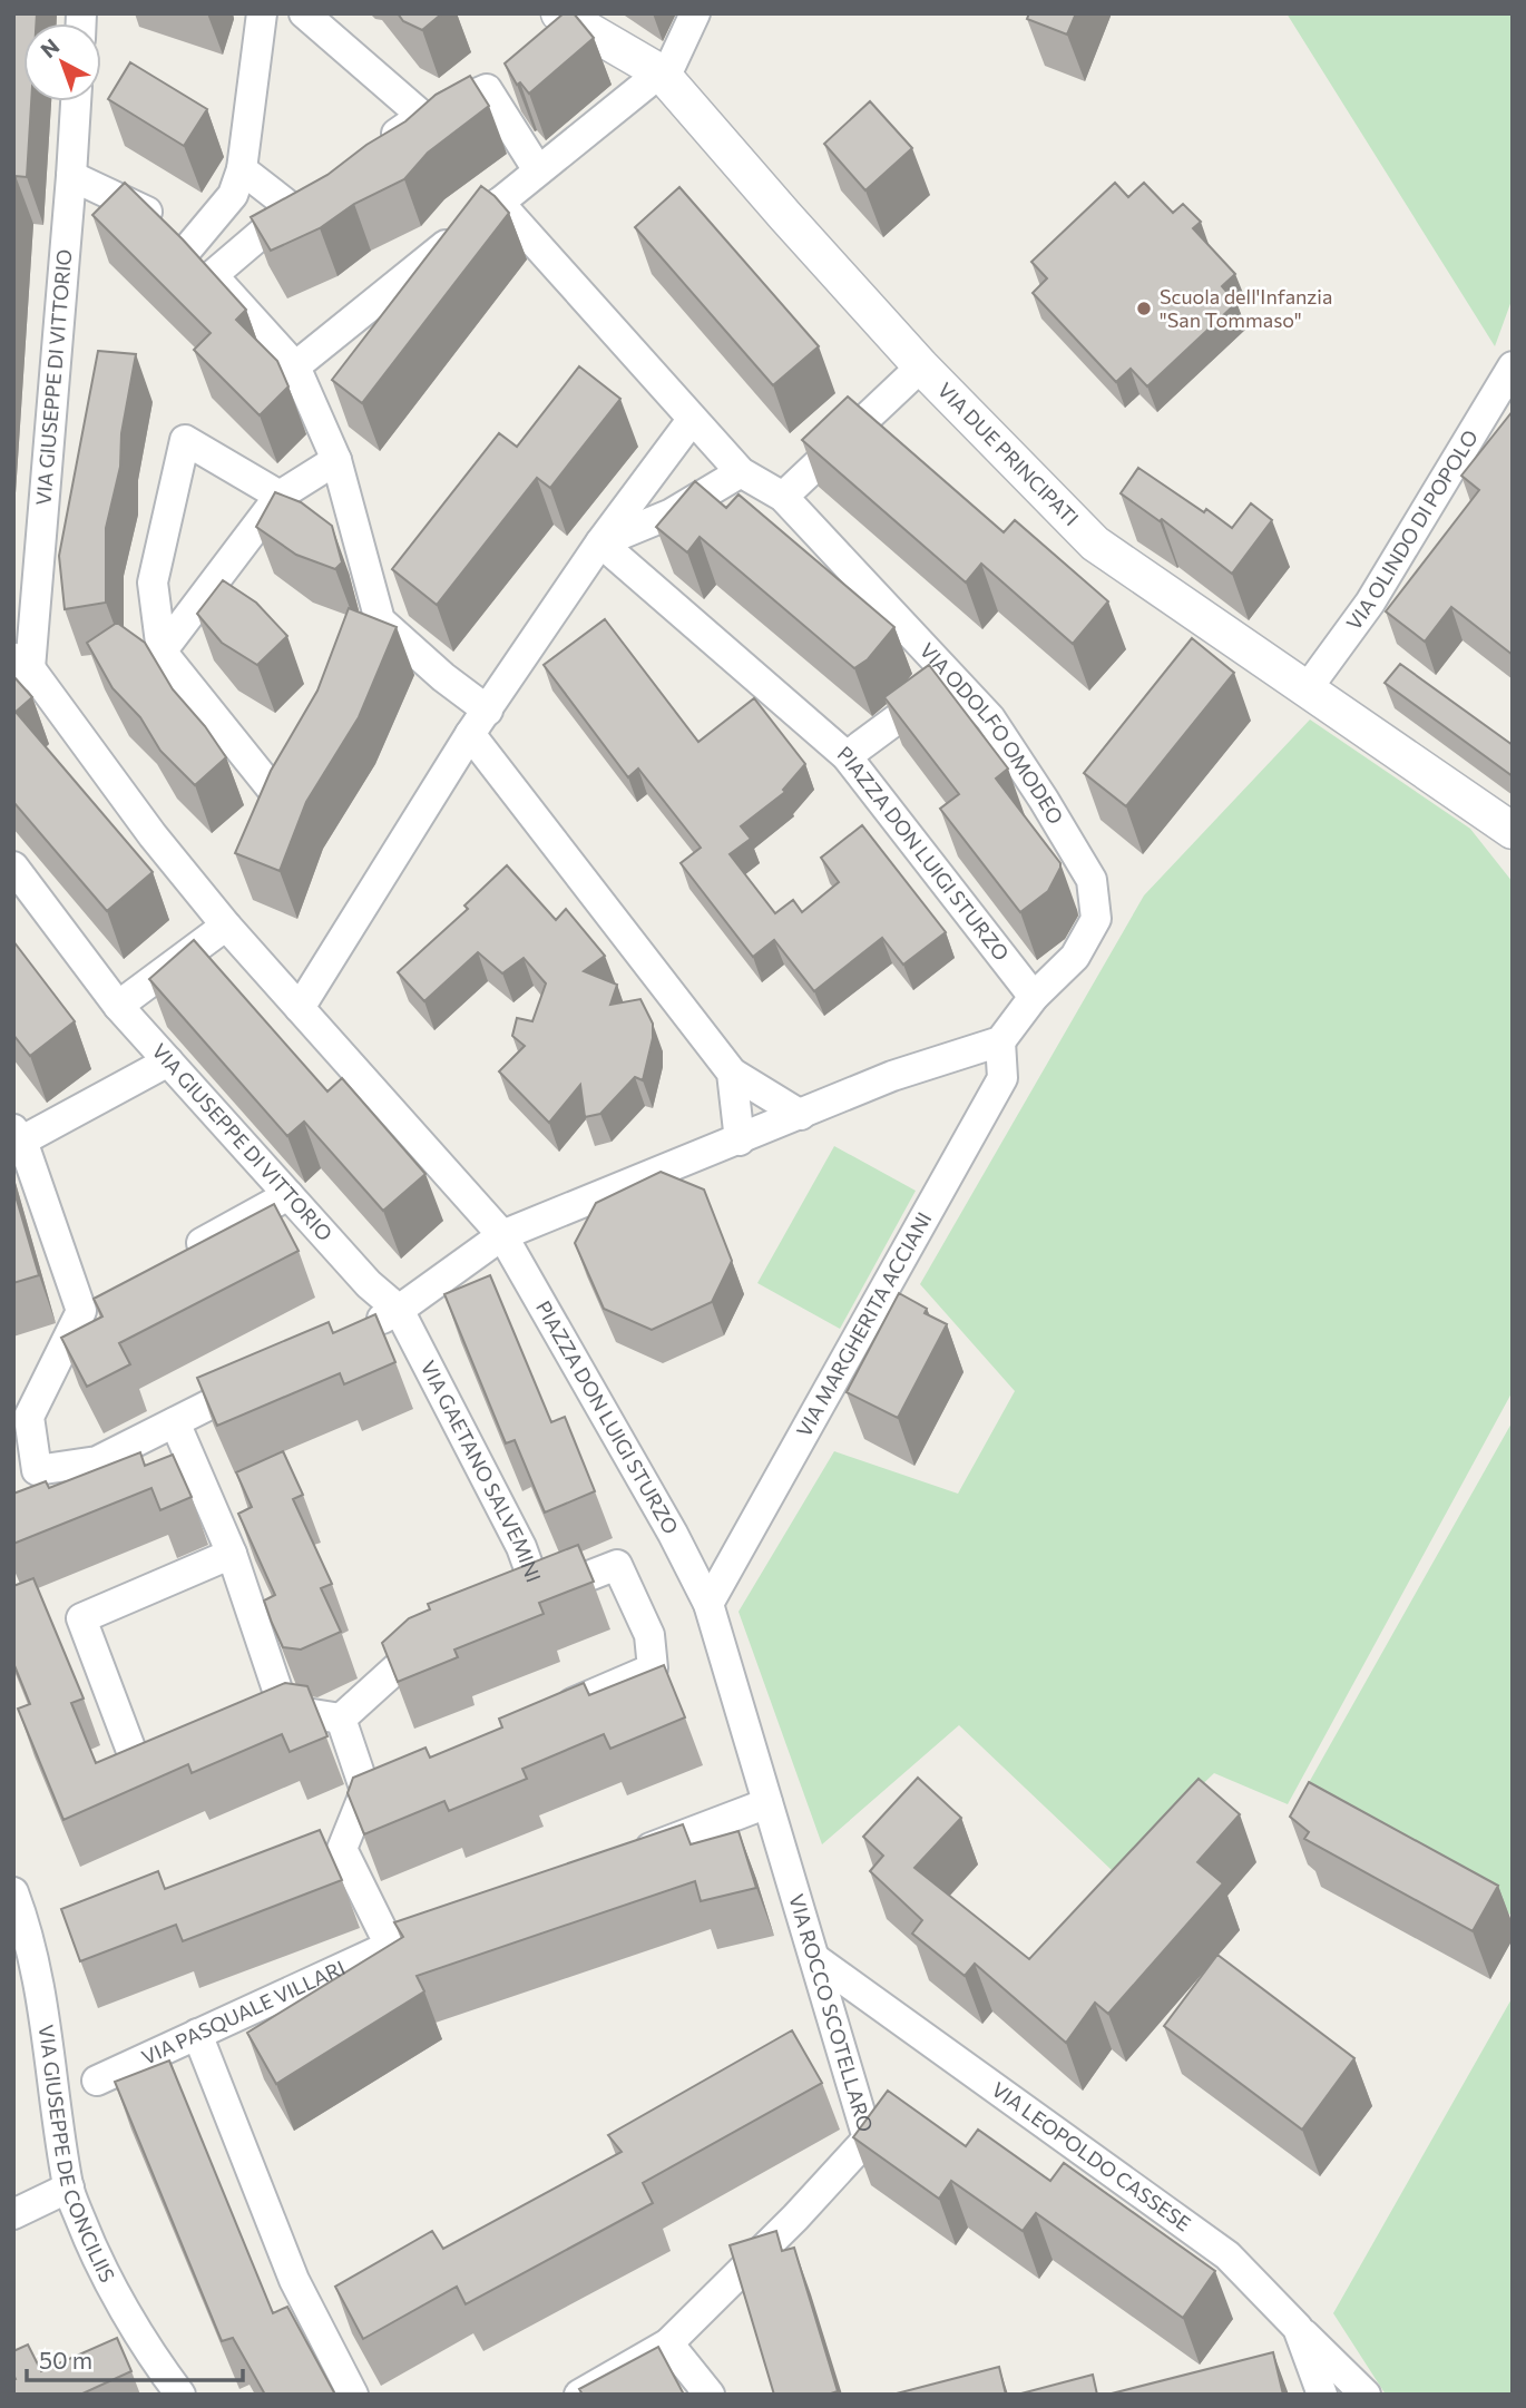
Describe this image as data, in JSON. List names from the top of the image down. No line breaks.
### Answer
{"streets":{"street":["VIA GIUSEPPE DI VITTORIO","VIA DUE PRINCIPATI","VIA OLINDO DI POPOLO","VIA ODOLFO OMODEO","PIAZZA DON LUIGI STURZO","VIA MARGHERITA ACCIANI","VIA GAETANO SALVEMINI","VIA ROCCO SCOTELLARO","VIA PASQUALE VILLARI","VIA GIUSEPPE DE CONCILIIS","VIA LEOPOLDO CASSESE"]},"crossings":[["VIA GIUSEPPE DI VITTORIO","PIAZZA DON LUIGI STURZO"],["VIA GIUSEPPE DI VITTORIO","VIA GAETANO SALVEMINI"],["VIA DUE PRINCIPATI","VIA OLINDO DI POPOLO"],["VIA ODOLFO OMODEO","PIAZZA DON LUIGI STURZO"],["PIAZZA DON LUIGI STURZO","VIA MARGHERITA ACCIANI"],["PIAZZA DON LUIGI STURZO","VIA ROCCO SCOTELLARO"],["VIA MARGHERITA ACCIANI","VIA ROCCO SCOTELLARO"],["VIA ROCCO SCOTELLARO","VIA LEOPOLDO CASSESE"]],"places":["Scuola dell'Infanzia \"San Tommaso\""],"scale_bar":"50 m","north":"top left"}
